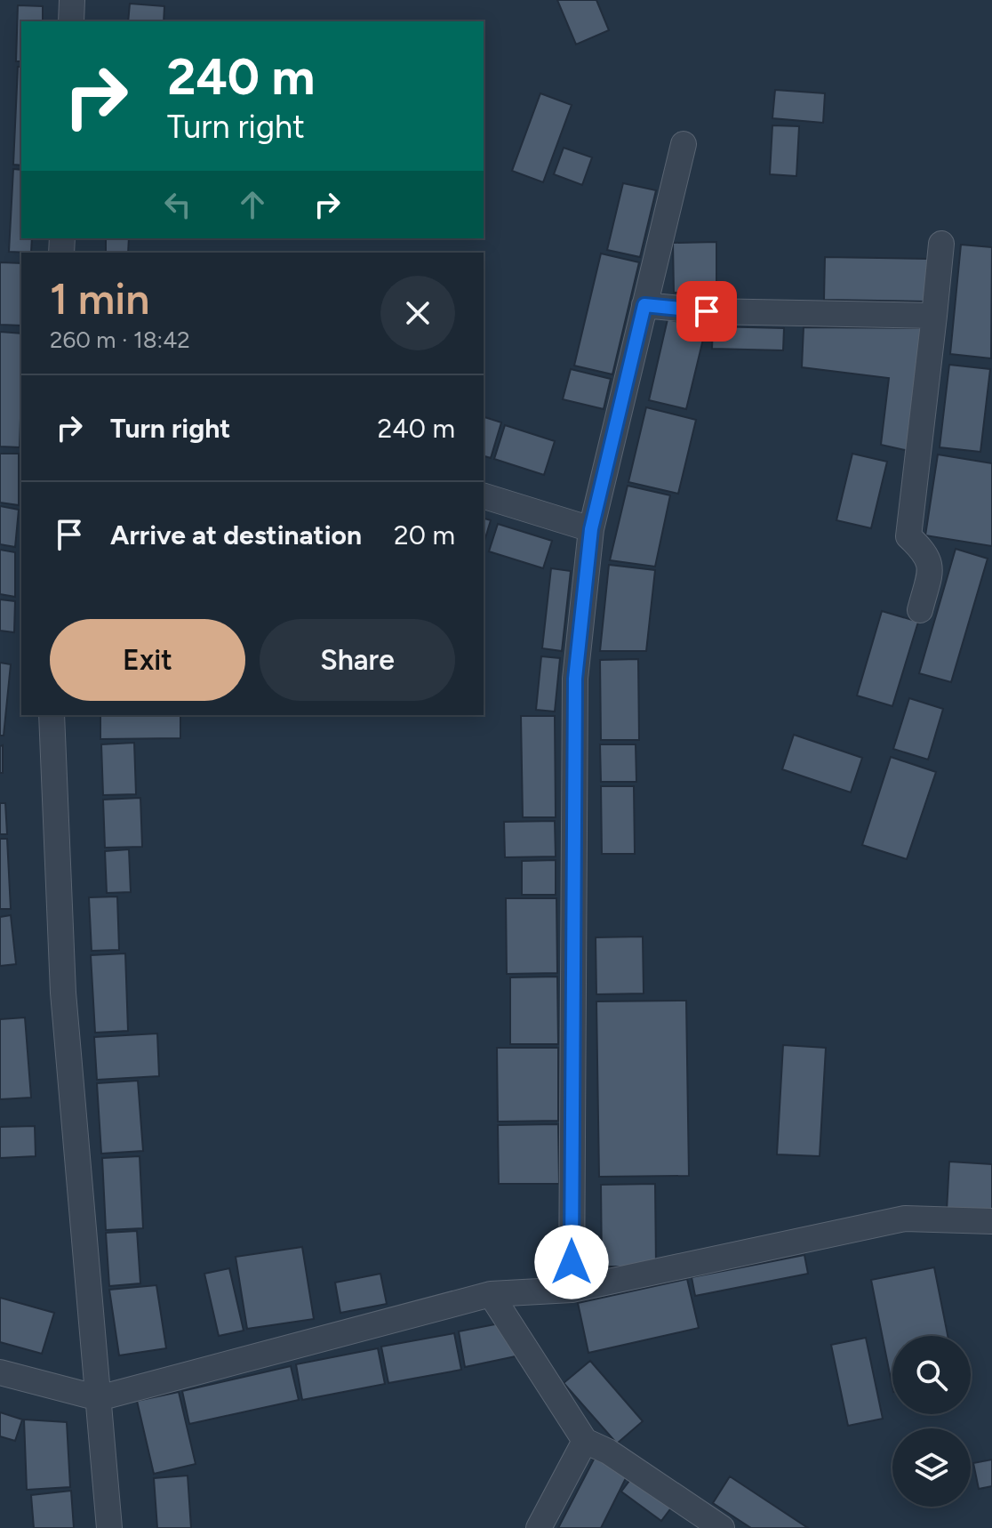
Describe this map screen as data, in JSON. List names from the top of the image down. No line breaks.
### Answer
{"page":{"turn":["240 m","Turn right"],"heading":["1 min","260 m · 18:42"],"list":[{"name":"Turn right","value":"240 m"},{"name":"Arrive at destination","value":"20 m"}],"buttons":["Exit","Share"]}}
